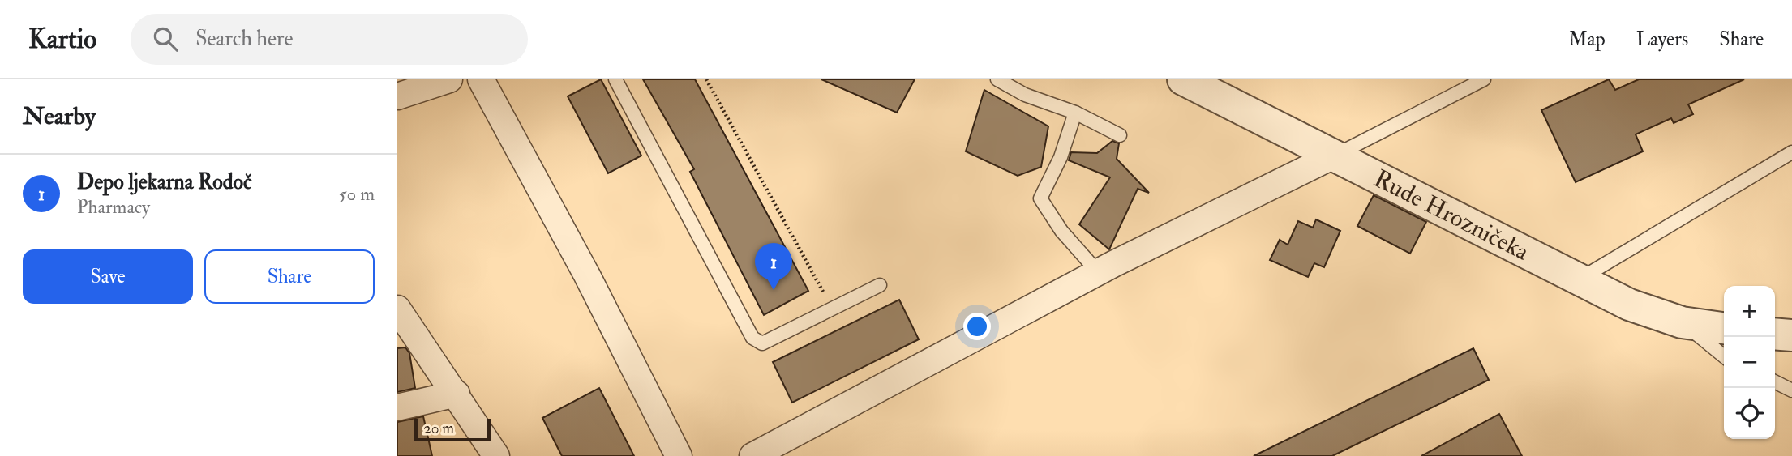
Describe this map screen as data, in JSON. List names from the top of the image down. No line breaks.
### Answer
{"streets":{"street":["Rude Hrozničeka"]},"scale_bar":"20 m","page":{"header":"Kartio","search":"Search here","nav":["Map","Layers","Share"],"heading":"Nearby","list":[{"mark":"1","name":"Depo ljekarna Rodoč","note":"Pharmacy","value":"50 m"}],"buttons":["Save","Share"],"pins":"1","map_buttons":["+","−"],"scale":"20 m"}}
